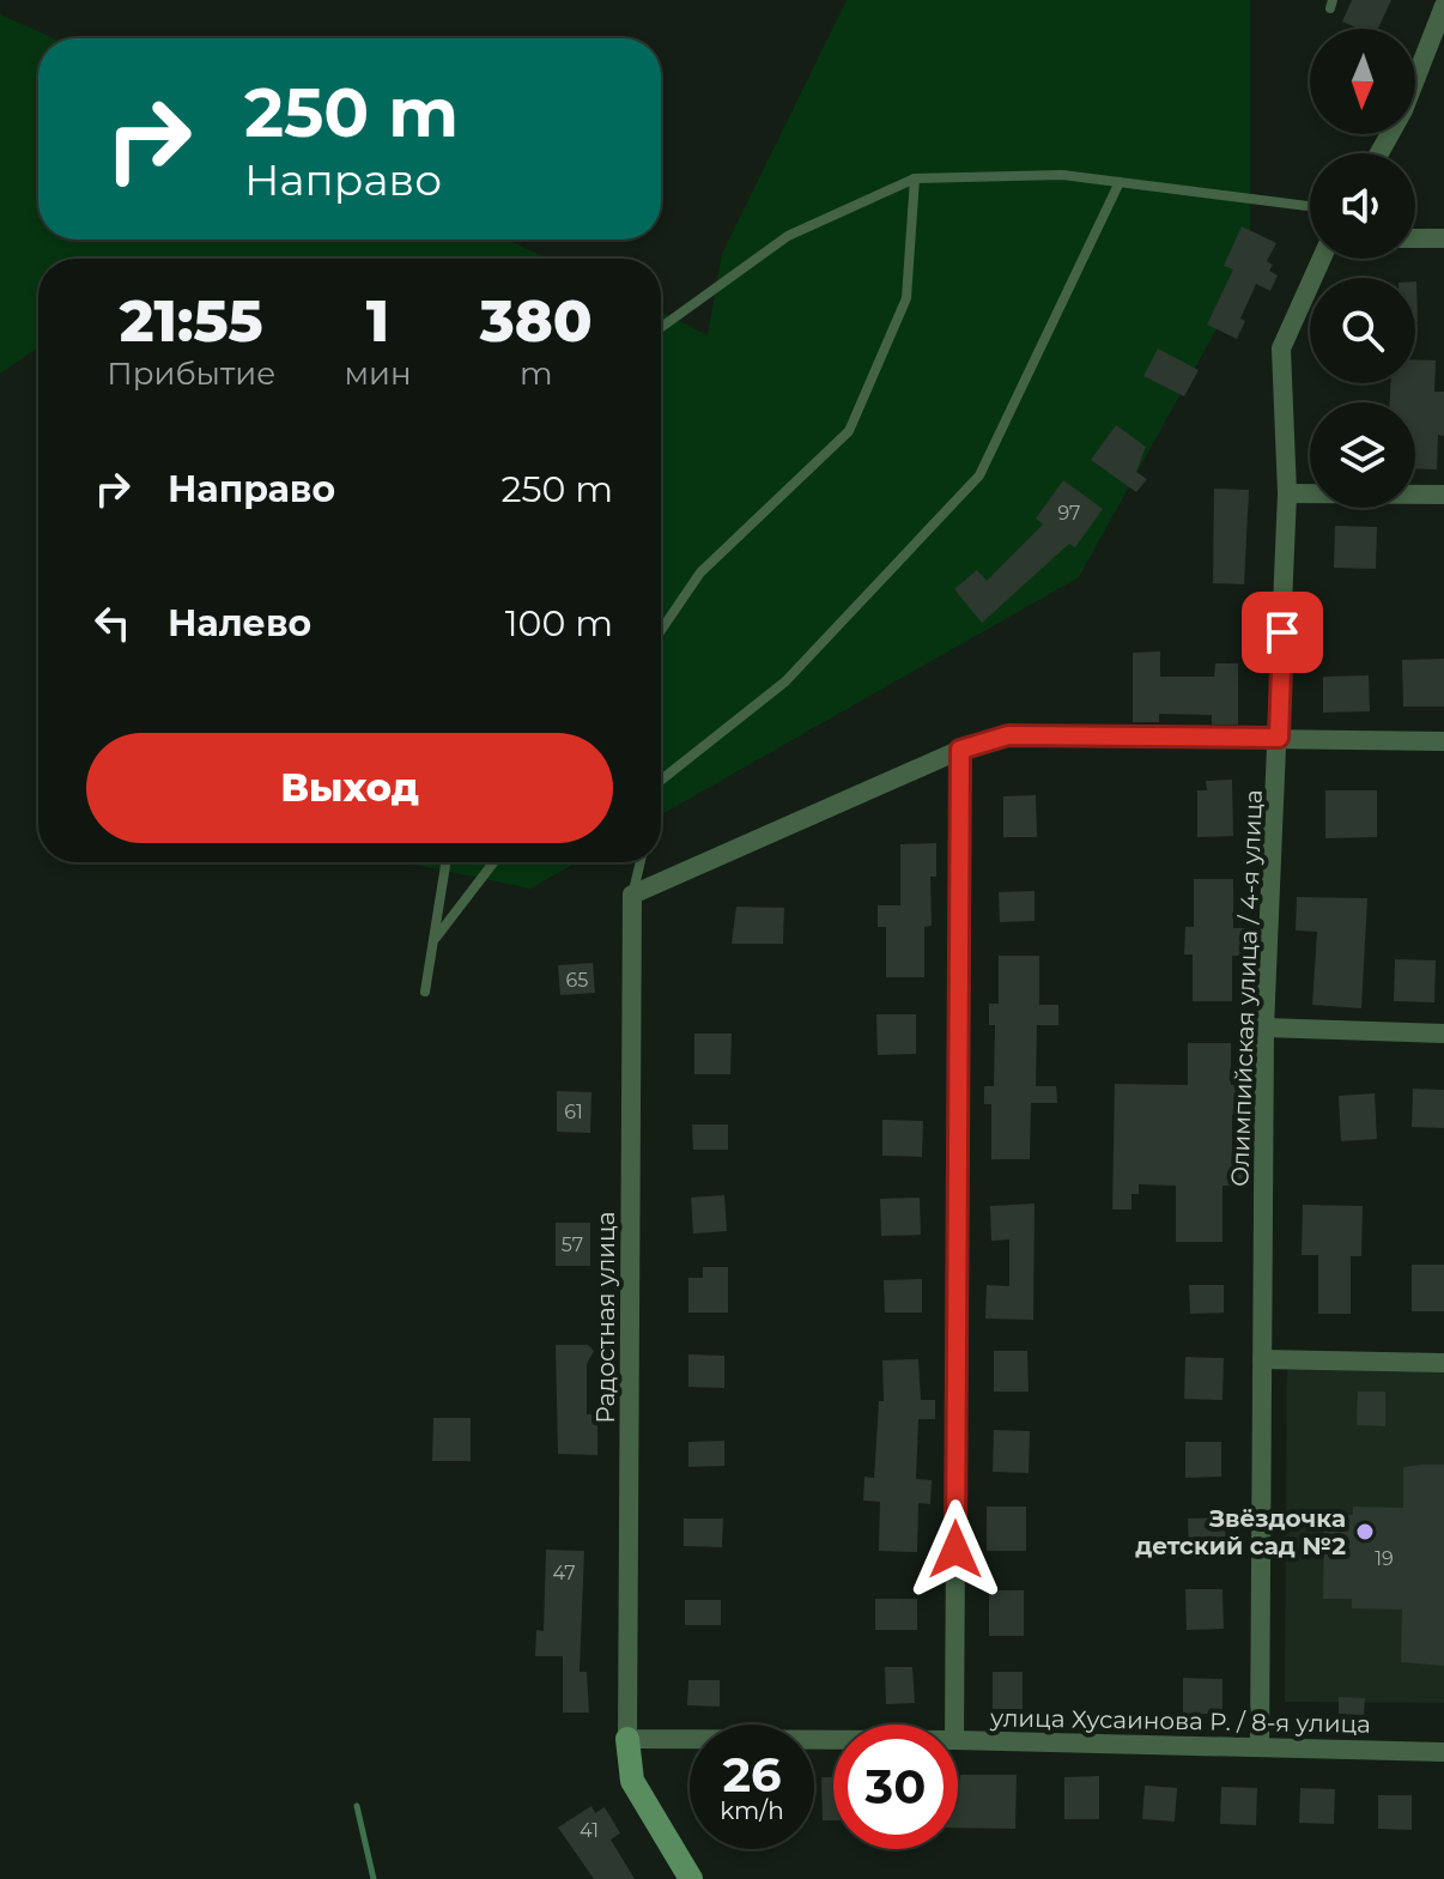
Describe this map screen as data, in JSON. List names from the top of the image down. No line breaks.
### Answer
{"streets":{"street":["Олимпийская улица / 4-я улица","Радостная улица","улица Хусаинова Р. / 8-я улица"]},"crossings":[["Олимпийская улица / 4-я улица","улица Хусаинова Р. / 8-я улица"],["Радостная улица","улица Хусаинова Р. / 8-я улица"]],"places":["Звёздочка детский сад №2"],"house_numbers":["97","65","61","57","19","47","41"],"north":"bottom","page":{"turn":["250 m","Направо"],"eta":["21:55","Прибытие","1","мин","380","m"],"list":[{"name":"Направо","value":"250 m"},{"name":"Налево","value":"100 m"}],"buttons":"Выход","speed":"26 km/h","limit":"30"}}
